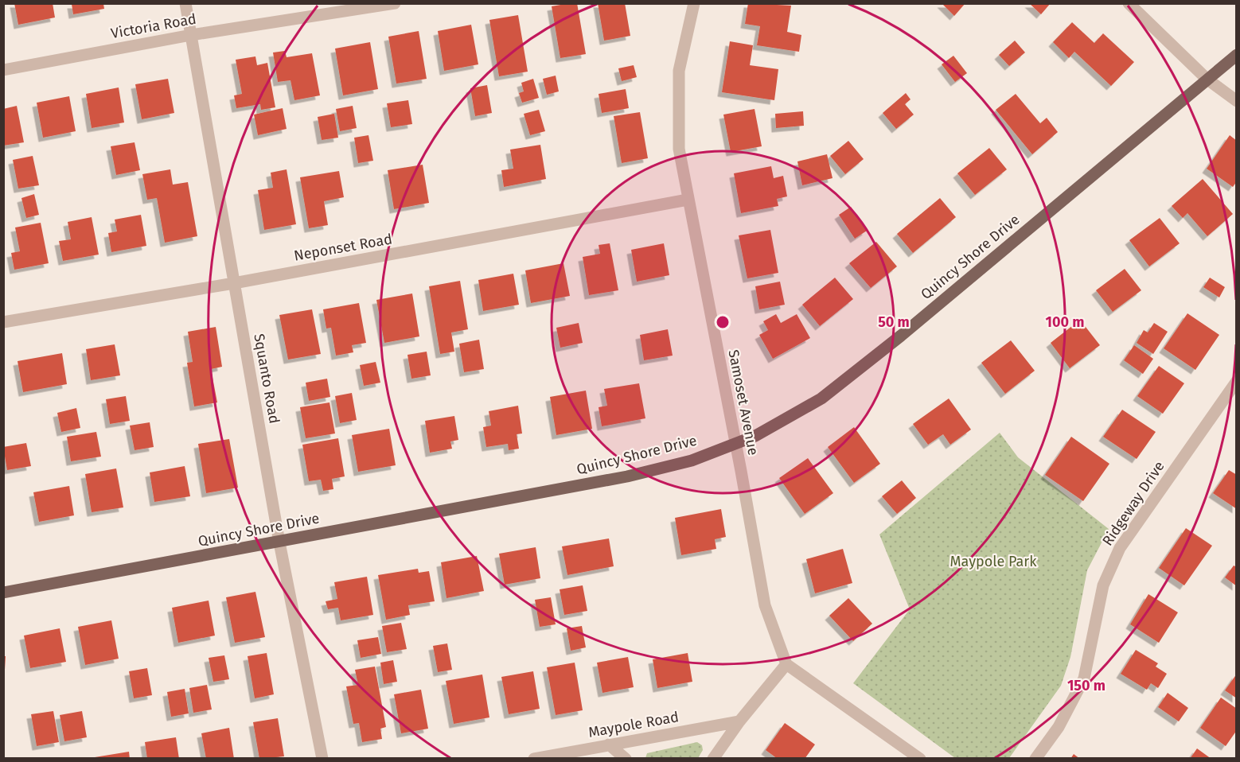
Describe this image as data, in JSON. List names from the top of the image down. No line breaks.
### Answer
{"streets":{"main road":["Quincy Shore Drive"],"street":["Victoria Road","Neponset Road","Squanto Road","Samoset Avenue","Ridgeway Drive","Maypole Road"]},"crossings":[["Victoria Road","Squanto Road"],["Neponset Road","Squanto Road"],["Neponset Road","Samoset Avenue"],["Quincy Shore Drive","Squanto Road"],["Quincy Shore Drive","Samoset Avenue"]],"parks":["Maypole Park"],"rings":["50 m","100 m","150 m"]}
